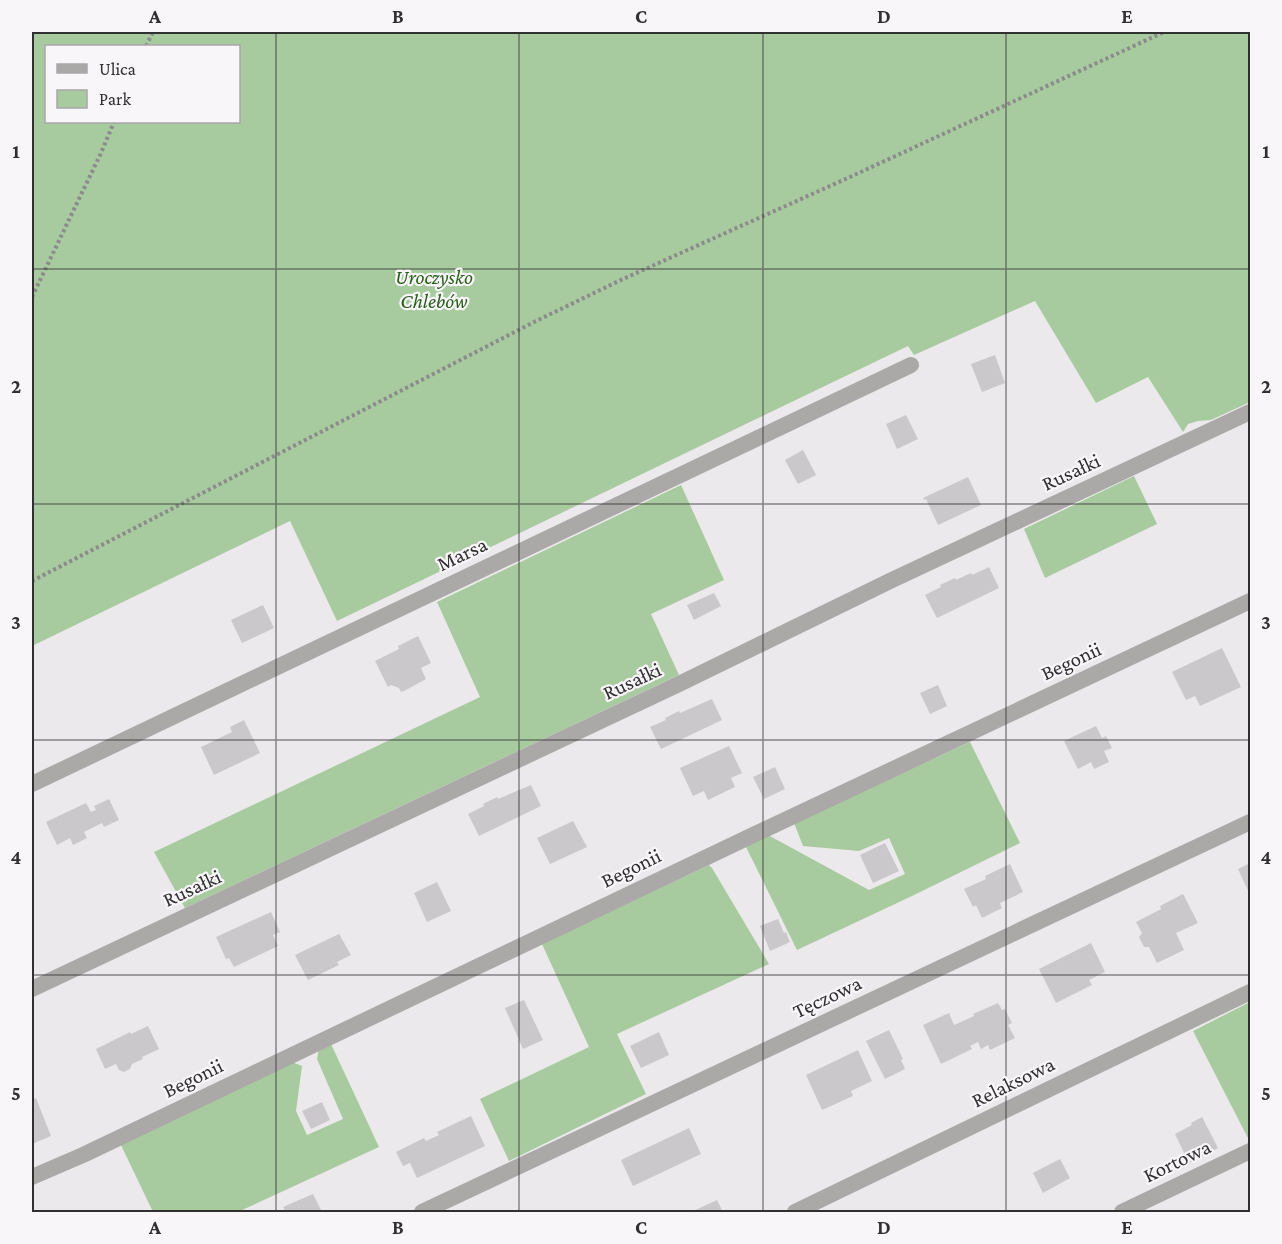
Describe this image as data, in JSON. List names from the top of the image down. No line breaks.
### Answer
{"streets":{"street":["Rusałki","Marsa","Begonii","Tęczowa","Relaksowa","Kortowa"]},"parks":["Uroczysko Chlebów"],"legend":["Ulica","Park"],"grid":{"columns":["A","B","C","D","E"],"rows":["1","2","3","4","5"]}}
